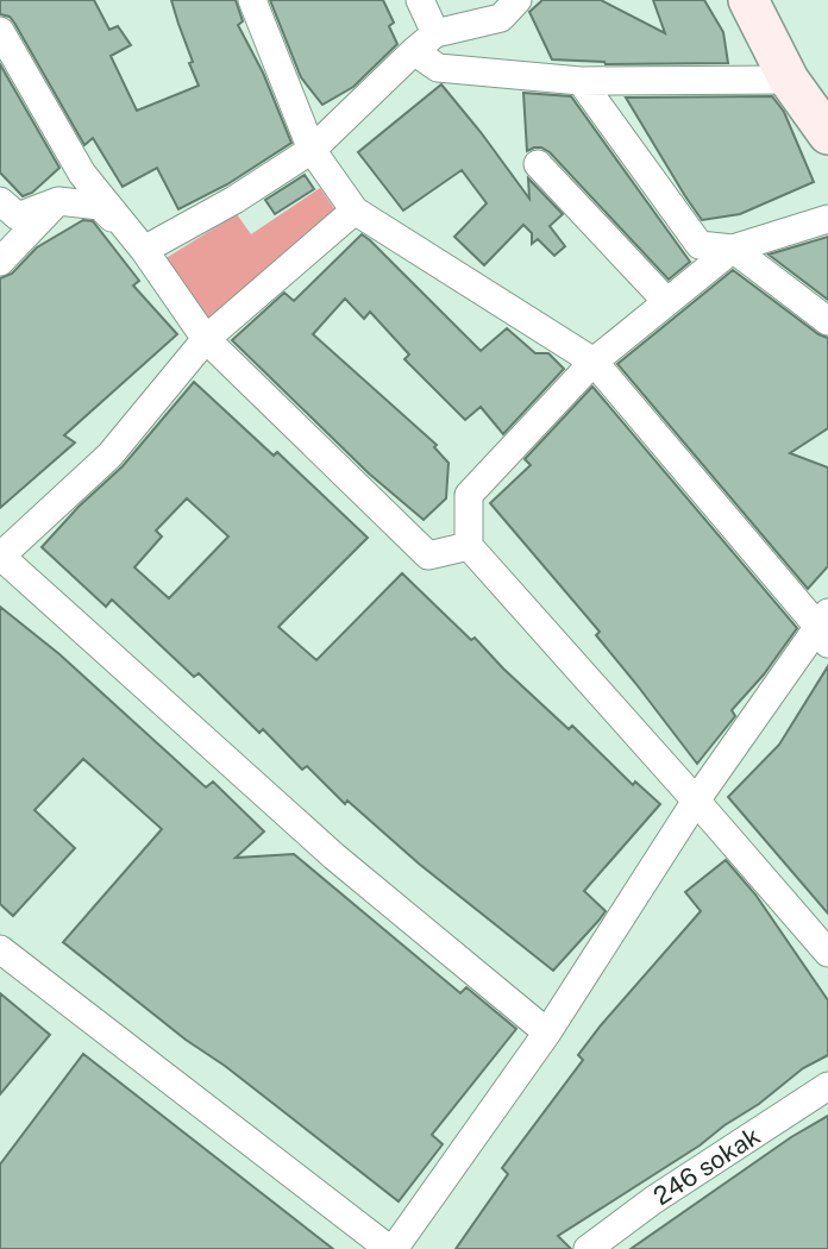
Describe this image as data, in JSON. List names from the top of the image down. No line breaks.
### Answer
{"streets":{"street":["246 sokak"]}}
